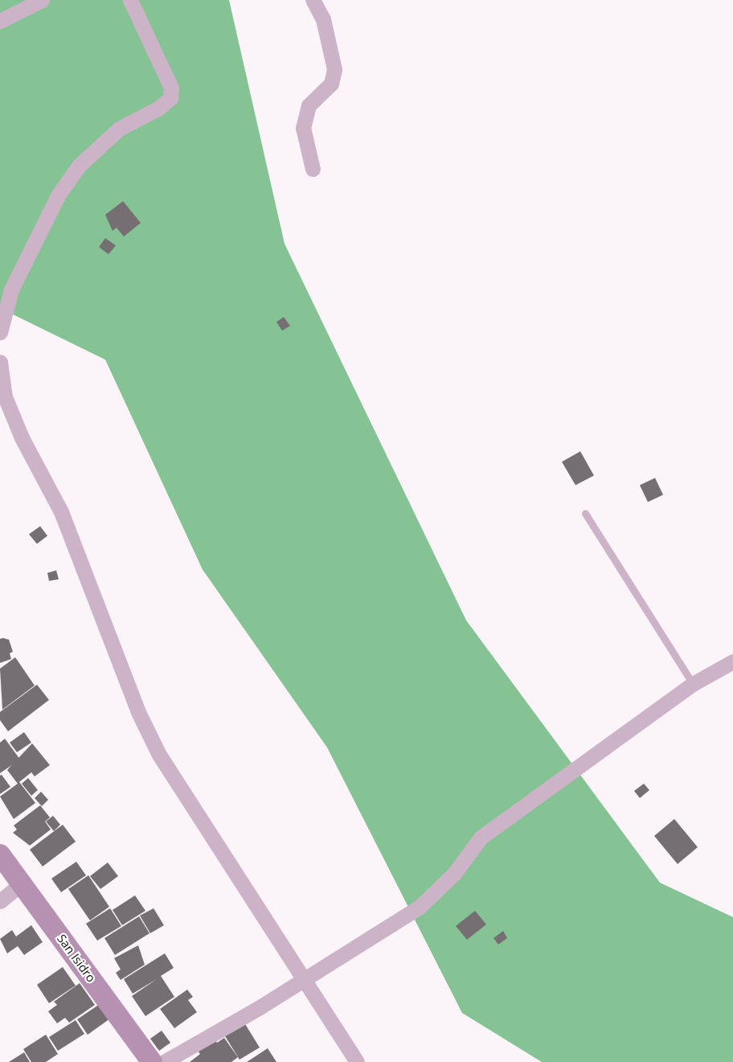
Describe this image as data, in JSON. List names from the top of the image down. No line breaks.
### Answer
{"streets":{"street":["San Isidro"]}}
